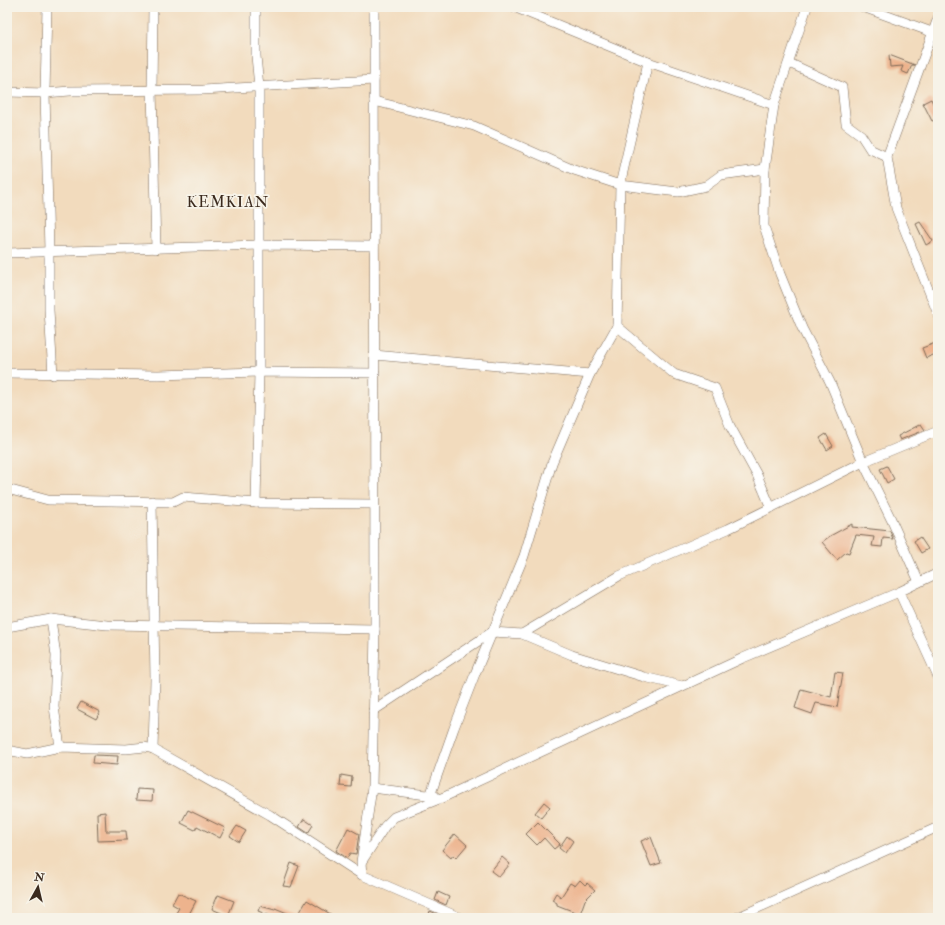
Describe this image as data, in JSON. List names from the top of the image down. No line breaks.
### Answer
{"districts":["KEMKIAN"],"north":"top"}
